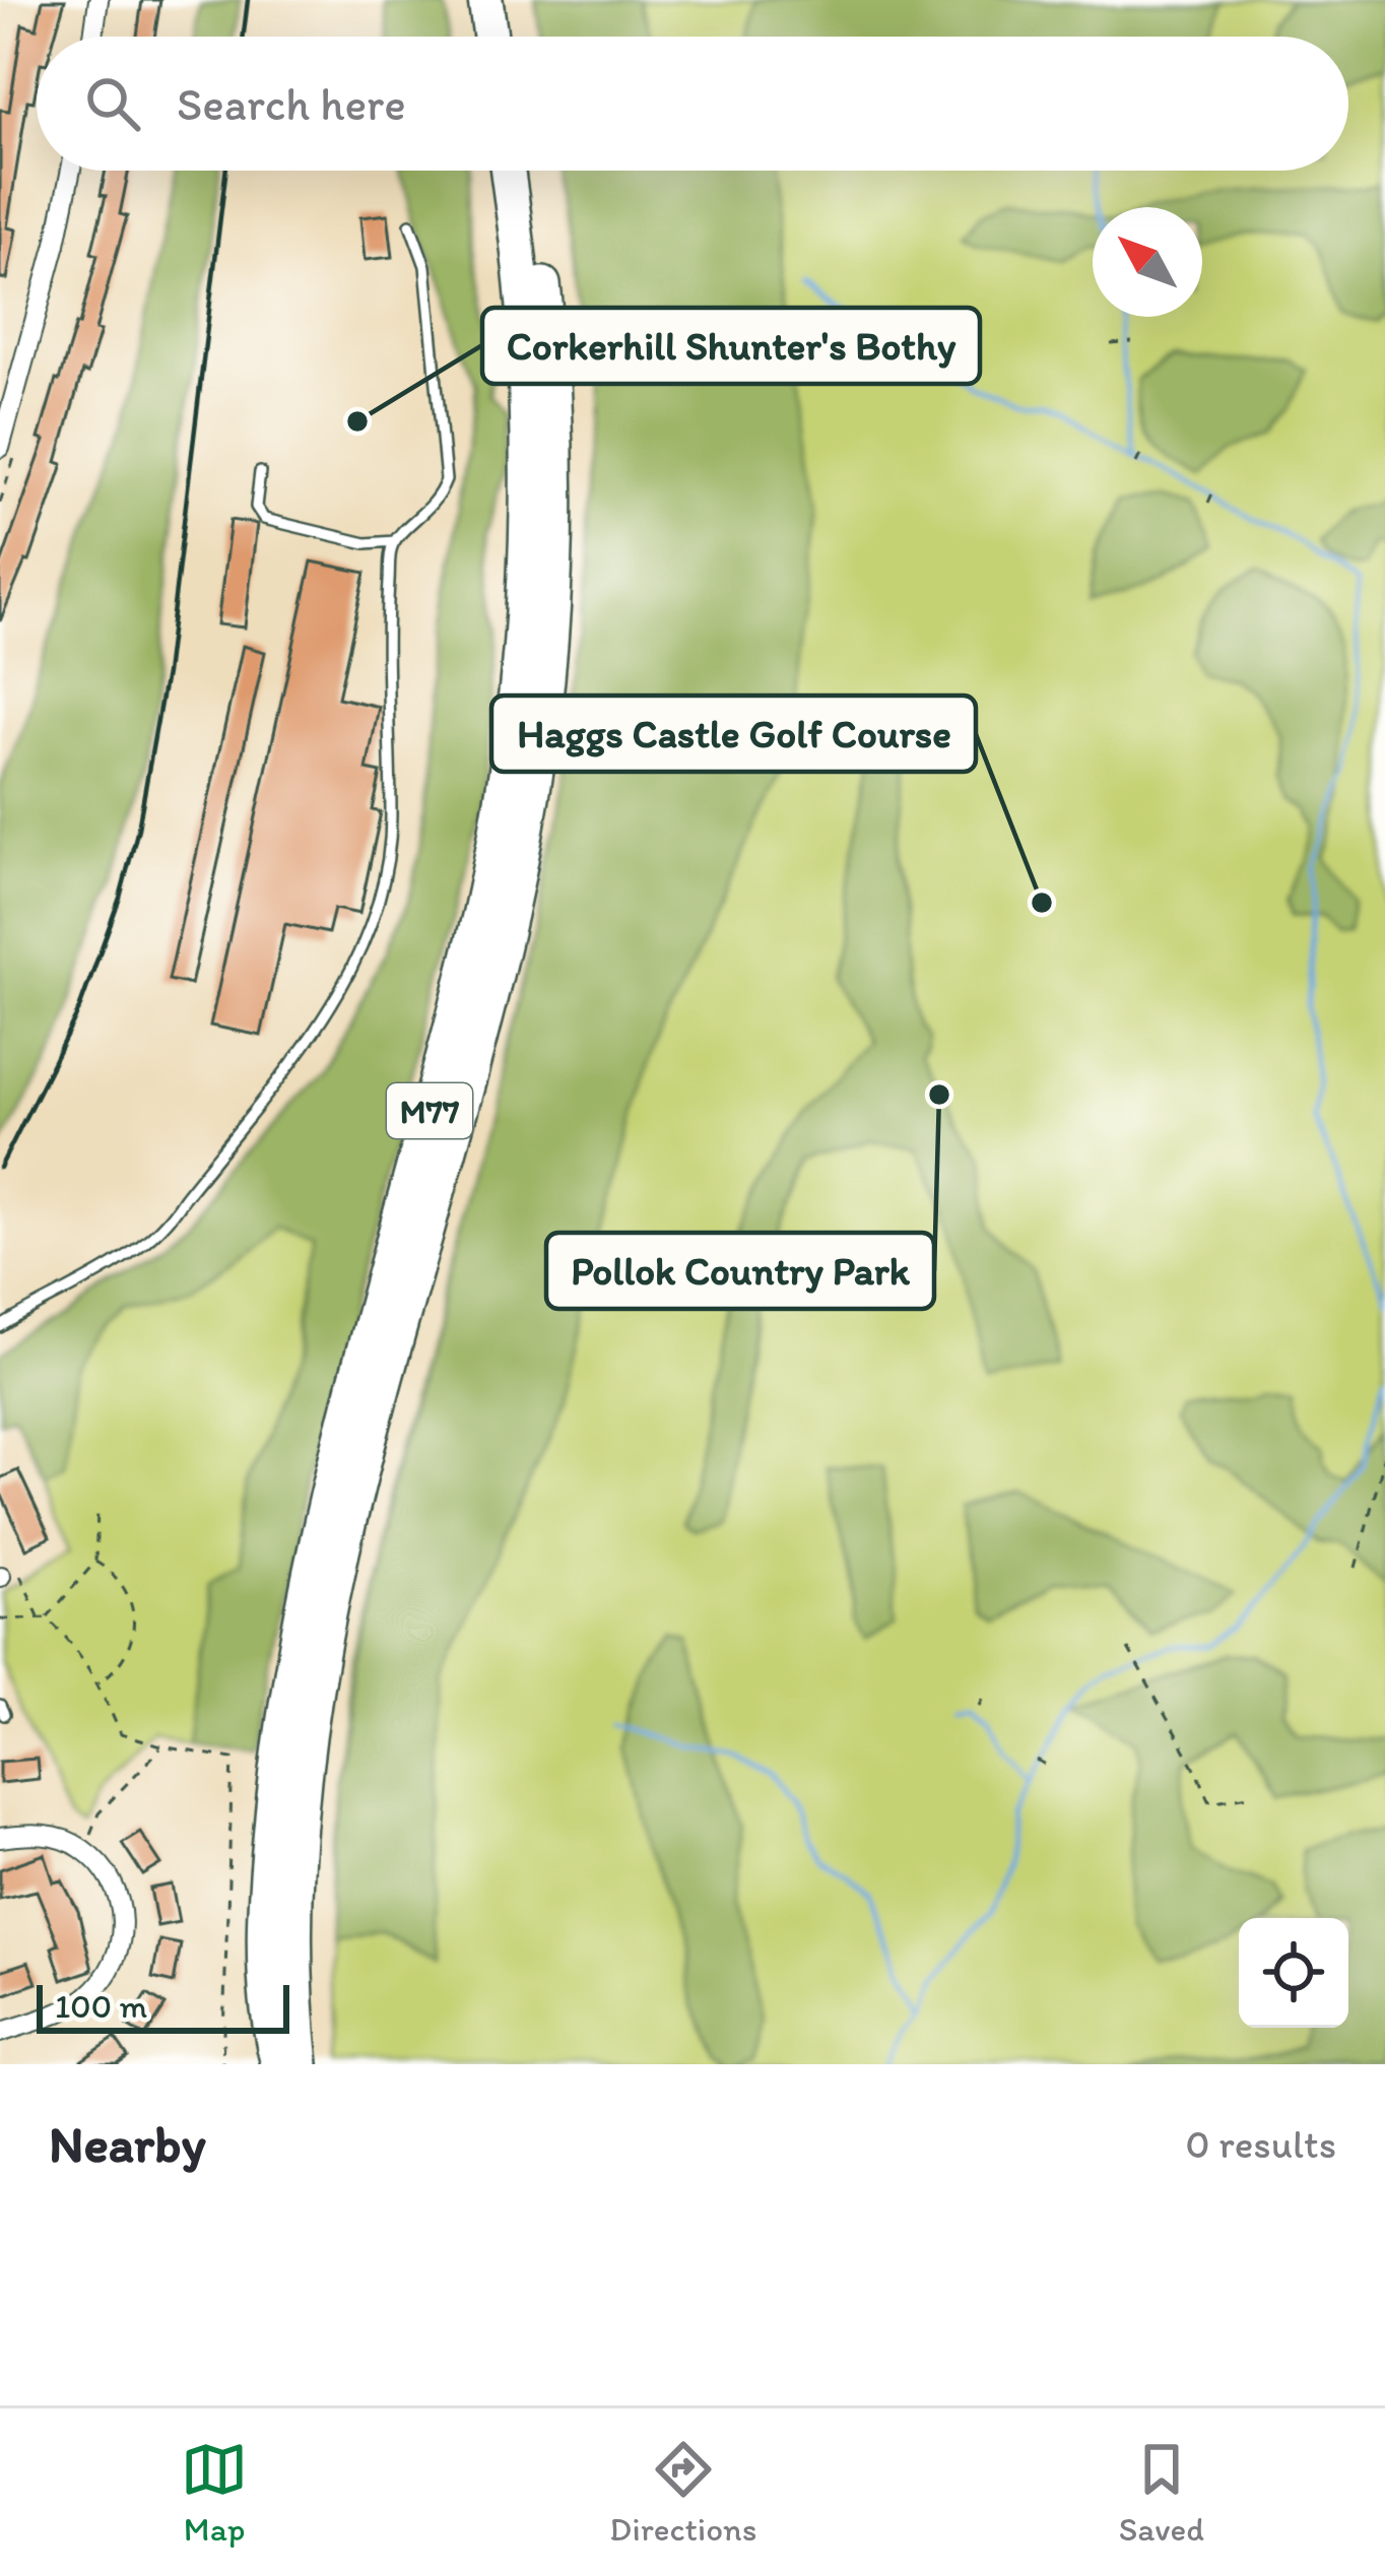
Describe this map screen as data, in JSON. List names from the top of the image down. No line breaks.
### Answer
{"streets":{"highway":["M77"]},"places":["Corkerhill Shunter's Bothy","Haggs Castle Golf Course","Pollok Country Park"],"scale_bar":"100 m","north":"top left","page":{"search":"Search here","scale":"100 m","heading":["Nearby","0 results"],"nav":["Map","Directions","Saved"]}}
